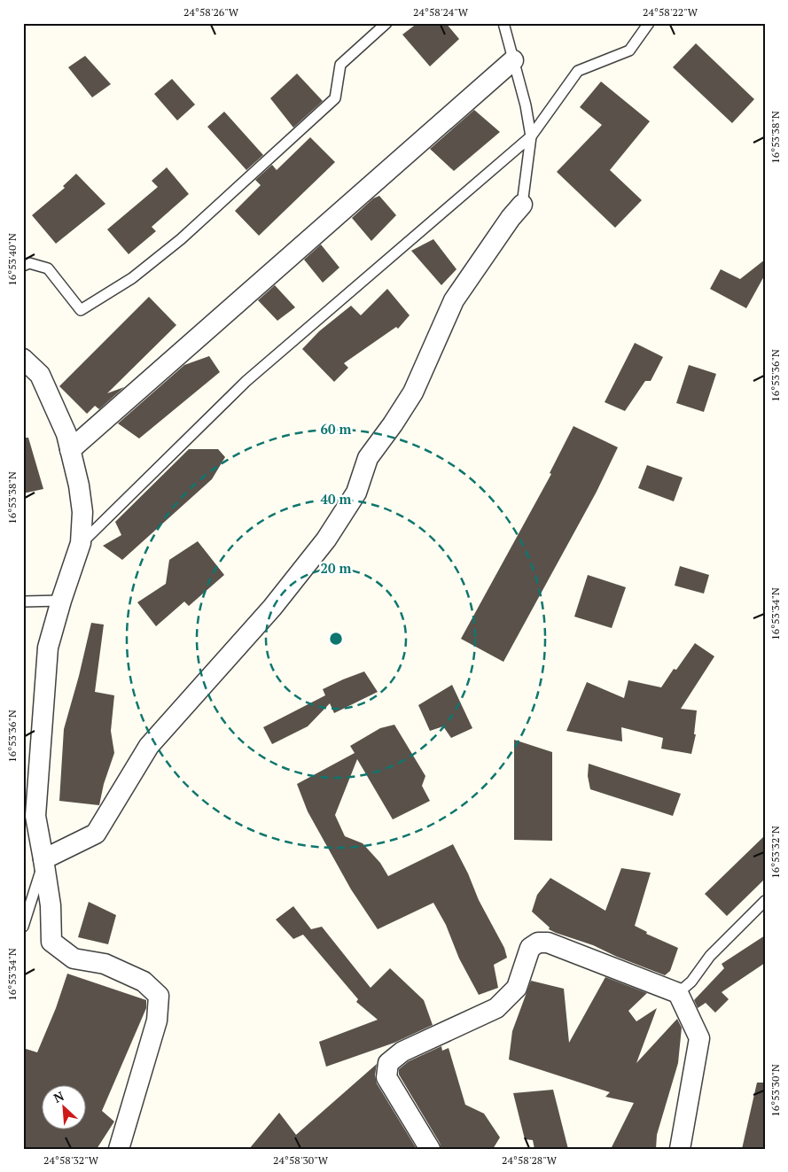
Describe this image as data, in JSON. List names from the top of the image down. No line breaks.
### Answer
{"north":"top left","coordinates":["24°58'26\"W","24°58'24\"W","24°58'22\"W","16°53'38\"N","16°53'40\"N","16°53'36\"N","16°53'34\"N","16°53'32\"N","16°53'30\"N","24°58'32\"W","24°58'30\"W","24°58'28\"W"],"rings":["60 m","40 m","20 m"]}
